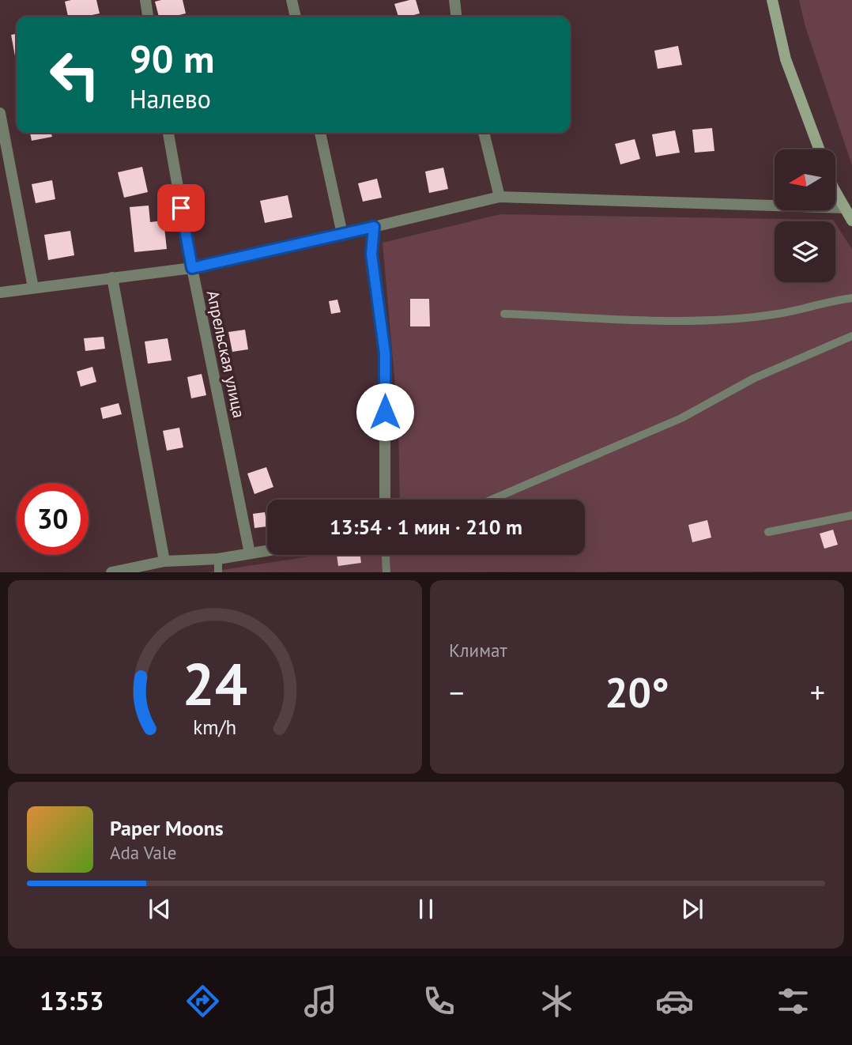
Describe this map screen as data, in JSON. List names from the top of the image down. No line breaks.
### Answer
{"streets":{"street":["Апрельская улица"]},"north":"left","page":{"turn":["90 m","Налево"],"limit":"30","trip":"13:54 · 1 мин · 210 m","tile":"Климат","heat":["−","20°","+"],"song":["Paper Moons","Ada Vale"],"tabs":"13:53","gauge":["24","km/h"]}}
